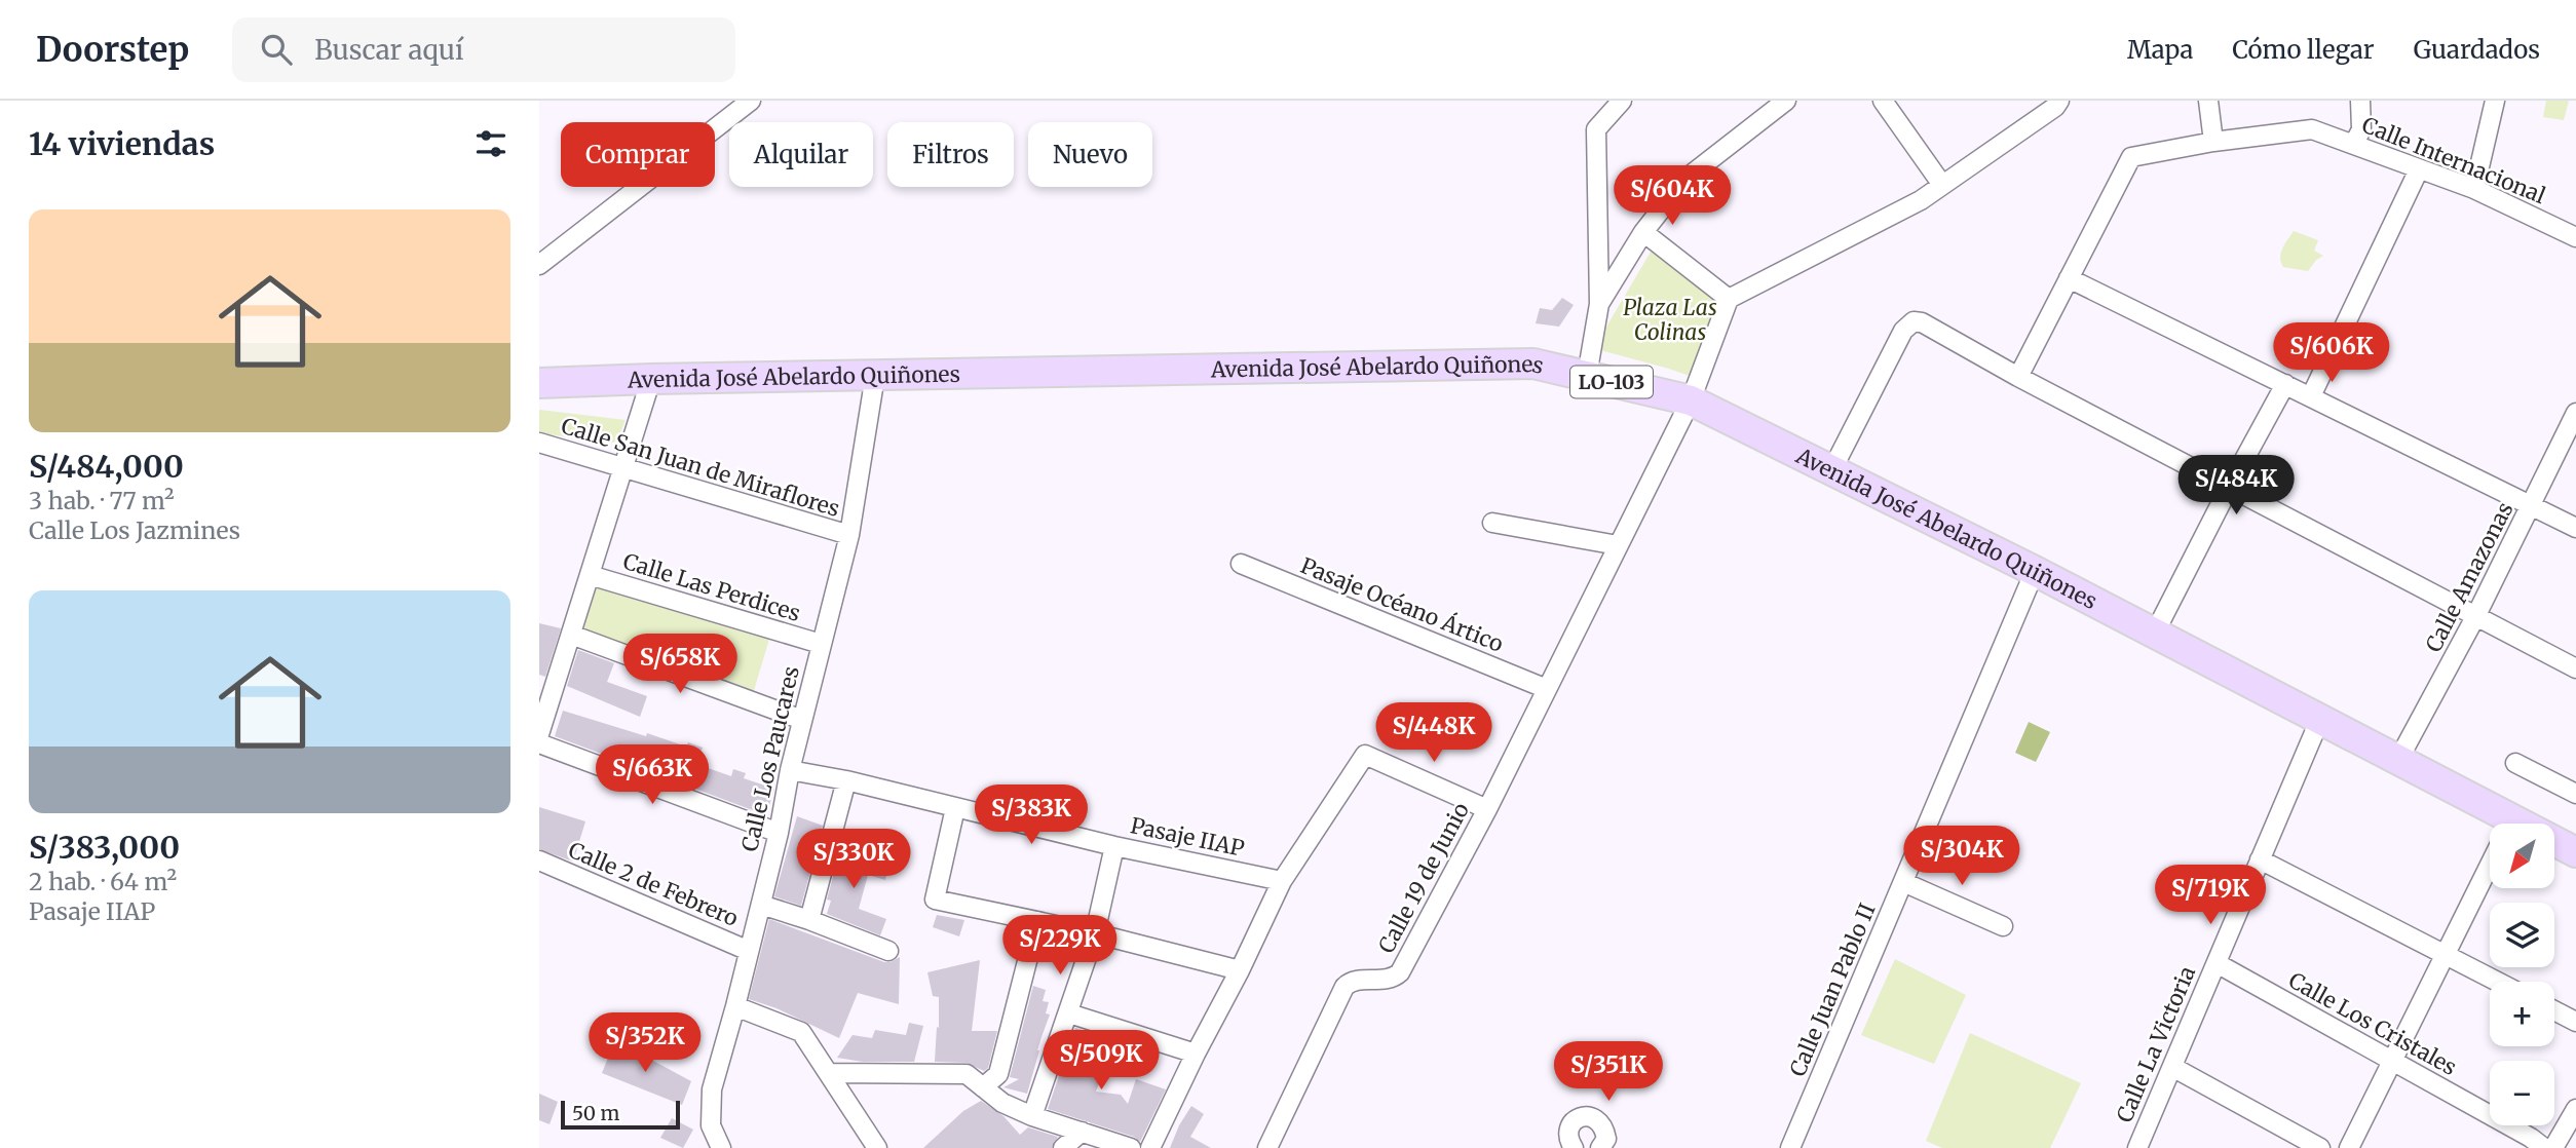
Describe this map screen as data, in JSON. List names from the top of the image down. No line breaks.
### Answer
{"streets":{"main road":["Avenida José Abelardo Quiñones","LO-103"],"street":["Calle Internacional","Calle San Juan de Miraflores","Calle Amazonas","Calle Las Perdices","Pasaje Océano Ártico","Calle Los Paucares","Pasaje IIAP","Calle 19 de Junio","Calle 2 de Febrero","Calle Juan Pablo II","Calle Los Cristales","Calle La Victoria"]},"crossings":[["Avenida José Abelardo Quiñones","Calle Amazonas"],["Avenida José Abelardo Quiñones","Calle Los Paucares"],["Avenida José Abelardo Quiñones","Calle 19 de Junio"],["Avenida José Abelardo Quiñones","Calle Juan Pablo II"],["Avenida José Abelardo Quiñones","Calle La Victoria"],["Calle San Juan de Miraflores","Calle Los Paucares"],["Calle Las Perdices","Calle Los Paucares"],["Pasaje Océano Ártico","Calle 19 de Junio"],["Calle Los Paucares","Pasaje IIAP"],["Calle Los Paucares","Calle 2 de Febrero"],["Calle Los Cristales","Calle La Victoria"]],"parks":["Plaza Las Colinas"],"scale_bar":"50 m","north":"bottom left","page":{"header":"Doorstep","search":"Buscar aquí","nav":["Mapa","Cómo llegar","Guardados"],"heading":"14 viviendas","chip":["Comprar","Alquilar","Filtros","Nuevo"],"price":["S/604K","S/606K","S/484K","S/658K","S/448K","S/663K","S/383K","S/304K","S/330K","S/719K","S/229K","S/352K","S/509K","S/351K"],"list":[{"name":"S/484,000","note":"3 hab. · 77 m² · Calle Los Jazmines"},{"name":"S/383,000","note":"2 hab. · 64 m² · Pasaje IIAP"}],"map_buttons":["+","−"],"scale":"50 m"}}
